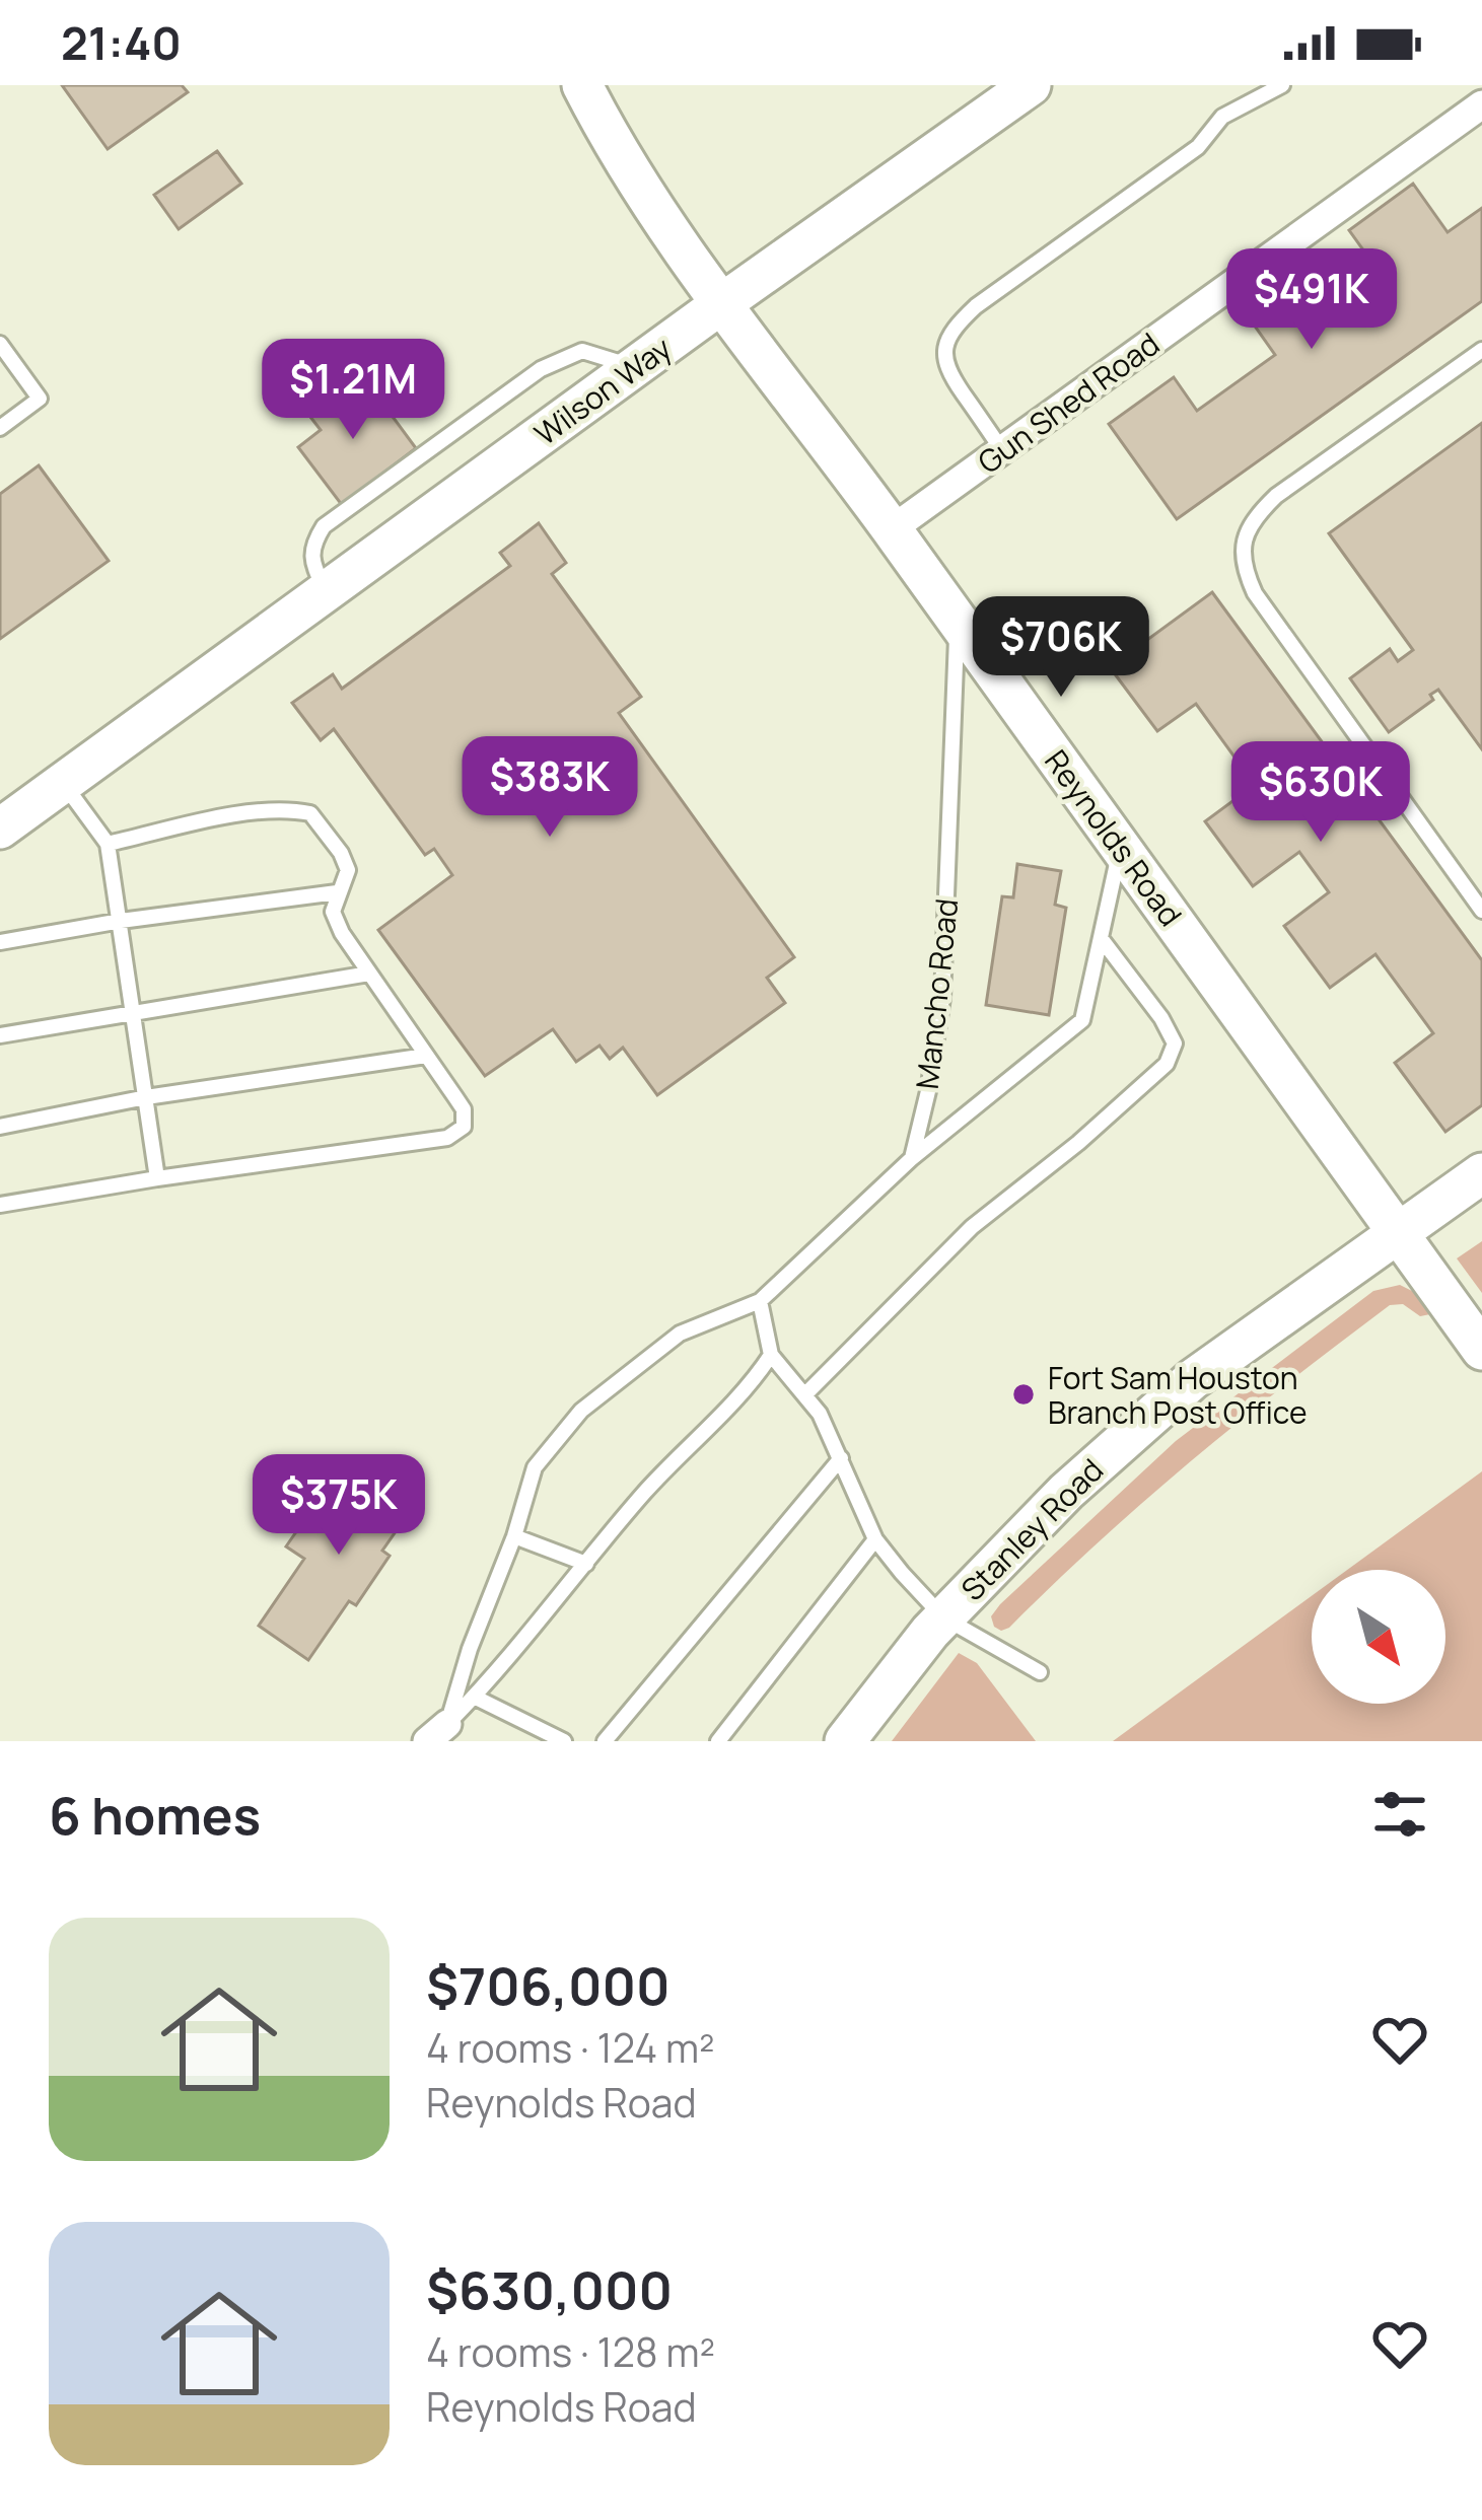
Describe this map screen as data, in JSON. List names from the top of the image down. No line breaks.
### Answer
{"streets":{"street":["Wilson Way","Gun Shed Road","Reynolds Road","Stanley Road"],"lane":["Mancho Road"]},"crossings":[["Wilson Way","Reynolds Road"],["Gun Shed Road","Reynolds Road"],["Reynolds Road","Mancho Road"],["Reynolds Road","Stanley Road"]],"places":["Fort Sam Houston Branch Post Office"],"north":"bottom right","page":{"status":"21:40","price":["$491K","$1.21M","$706K","$383K","$630K","$375K"],"heading":"6 homes","list":[{"name":"$706,000","note":"4 rooms · 124 m² · Reynolds Road"},{"name":"$630,000","note":"4 rooms · 128 m² · Reynolds Road"}]}}
